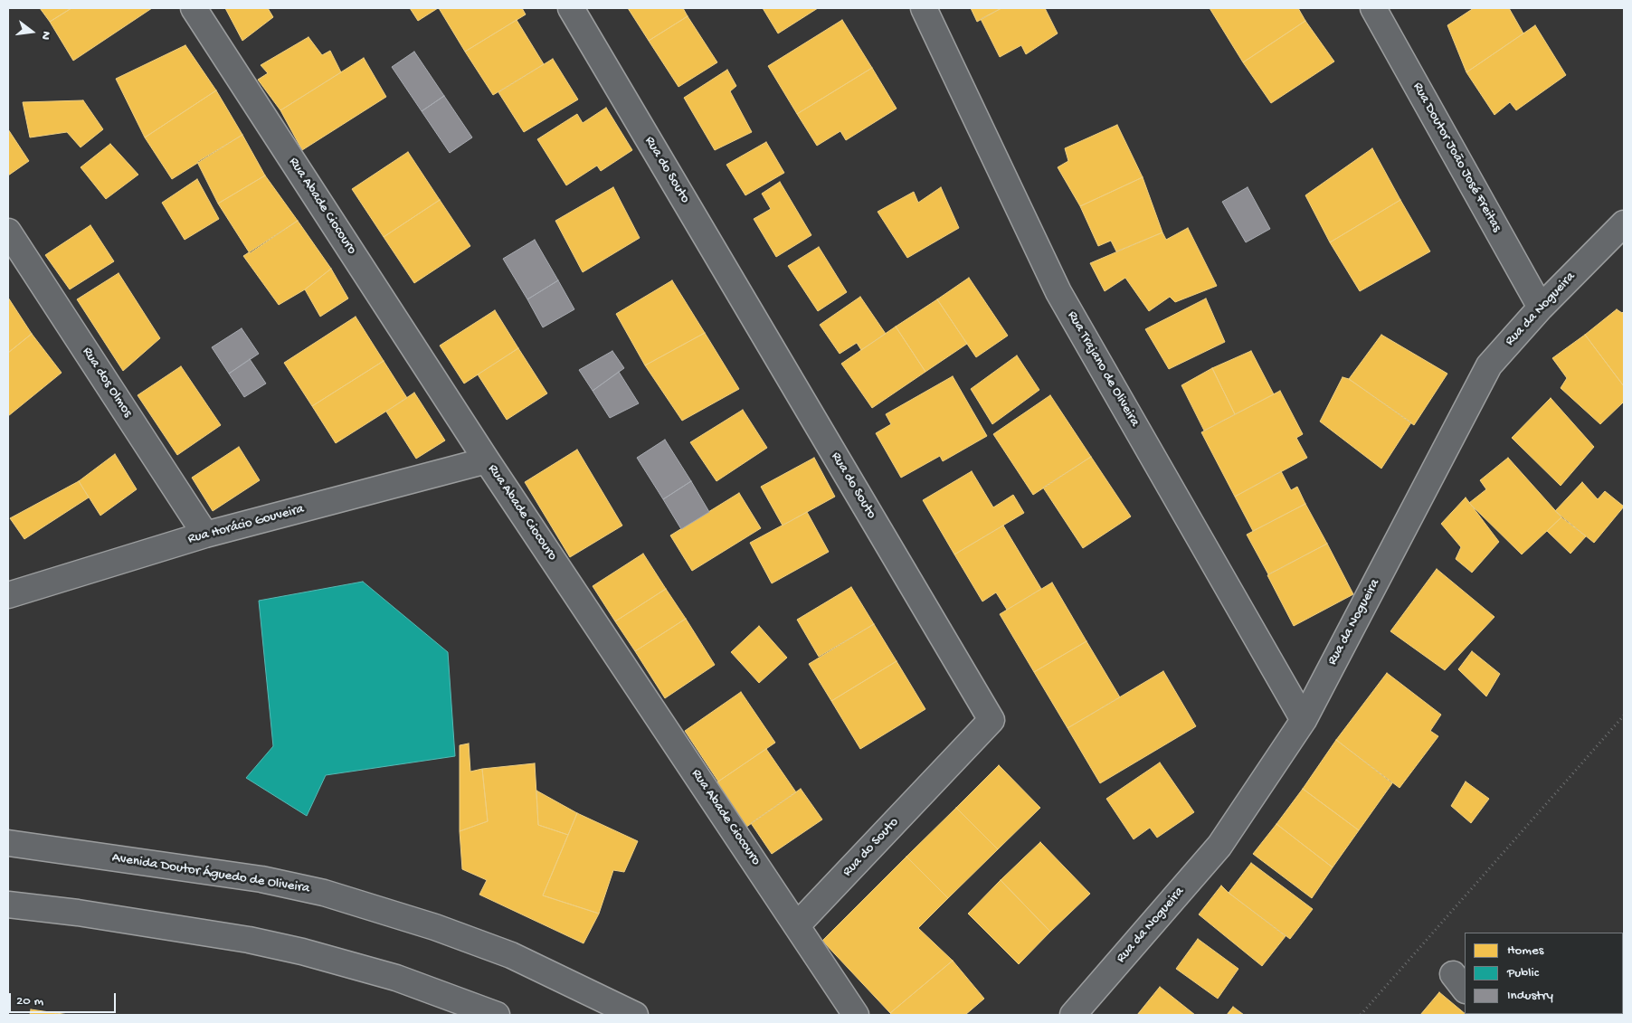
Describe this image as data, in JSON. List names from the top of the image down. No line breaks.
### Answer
{"streets":{"street":["Rua Doutor João José Freitas","Rua do Souto","Rua Abade Ciocouro","Rua da Nogueira","Rua Trajano de Oliveira","Rua dos Olmos","Rua Horácio Gouveira","Avenida Doutor Águedo de Oliveira"]},"crossings":[["Rua Doutor João José Freitas","Rua da Nogueira"],["Rua do Souto","Rua Abade Ciocouro"],["Rua Abade Ciocouro","Rua Horácio Gouveira"],["Rua da Nogueira","Rua Trajano de Oliveira"],["Rua dos Olmos","Rua Horácio Gouveira"]],"legend":["Homes","Public","Industry"],"scale_bar":"20 m","north":"right"}
